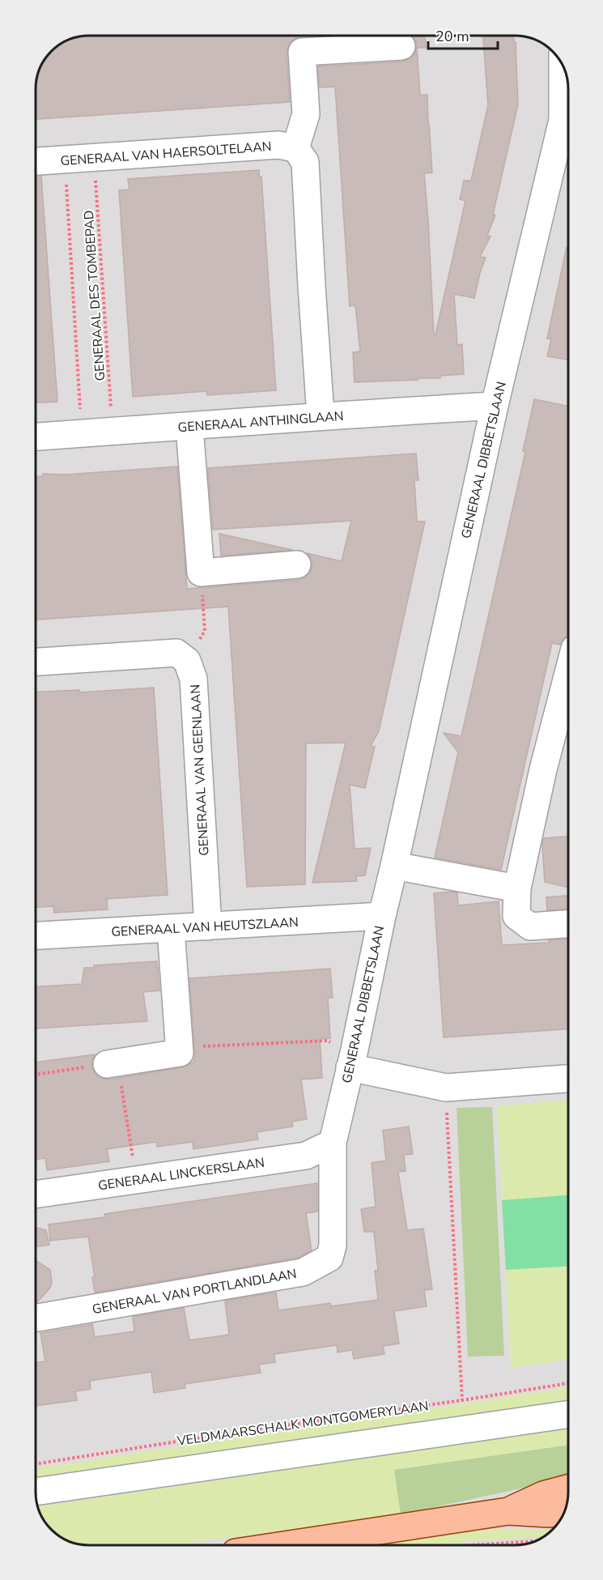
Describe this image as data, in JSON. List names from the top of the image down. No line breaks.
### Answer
{"streets":{"street":["GENERAAL VAN HAERSOLTELAAN","GENERAAL ANTHINGLAAN","GENERAAL DIBBETSLAAN","GENERAAL VAN GEENLAAN","GENERAAL VAN HEUTSZLAAN","GENERAAL LINCKERSLAAN","GENERAAL VAN PORTLANDLAAN"],"path":["GENERAAL DES TOMBEPAD","VELDMAARSCHALK MONTGOMERYLAAN"]},"crossings":[["GENERAAL VAN HAERSOLTELAAN","GENERAAL DES TOMBEPAD"],["GENERAAL DES TOMBEPAD","GENERAAL ANTHINGLAAN"],["GENERAAL ANTHINGLAAN","GENERAAL DIBBETSLAAN"],["GENERAAL DIBBETSLAAN","GENERAAL VAN HEUTSZLAAN"],["GENERAAL DIBBETSLAAN","GENERAAL LINCKERSLAAN"],["GENERAAL DIBBETSLAAN","GENERAAL VAN PORTLANDLAAN"],["GENERAAL VAN GEENLAAN","GENERAAL VAN HEUTSZLAAN"],["GENERAAL LINCKERSLAAN","GENERAAL VAN PORTLANDLAAN"]],"scale_bar":"20 m"}
